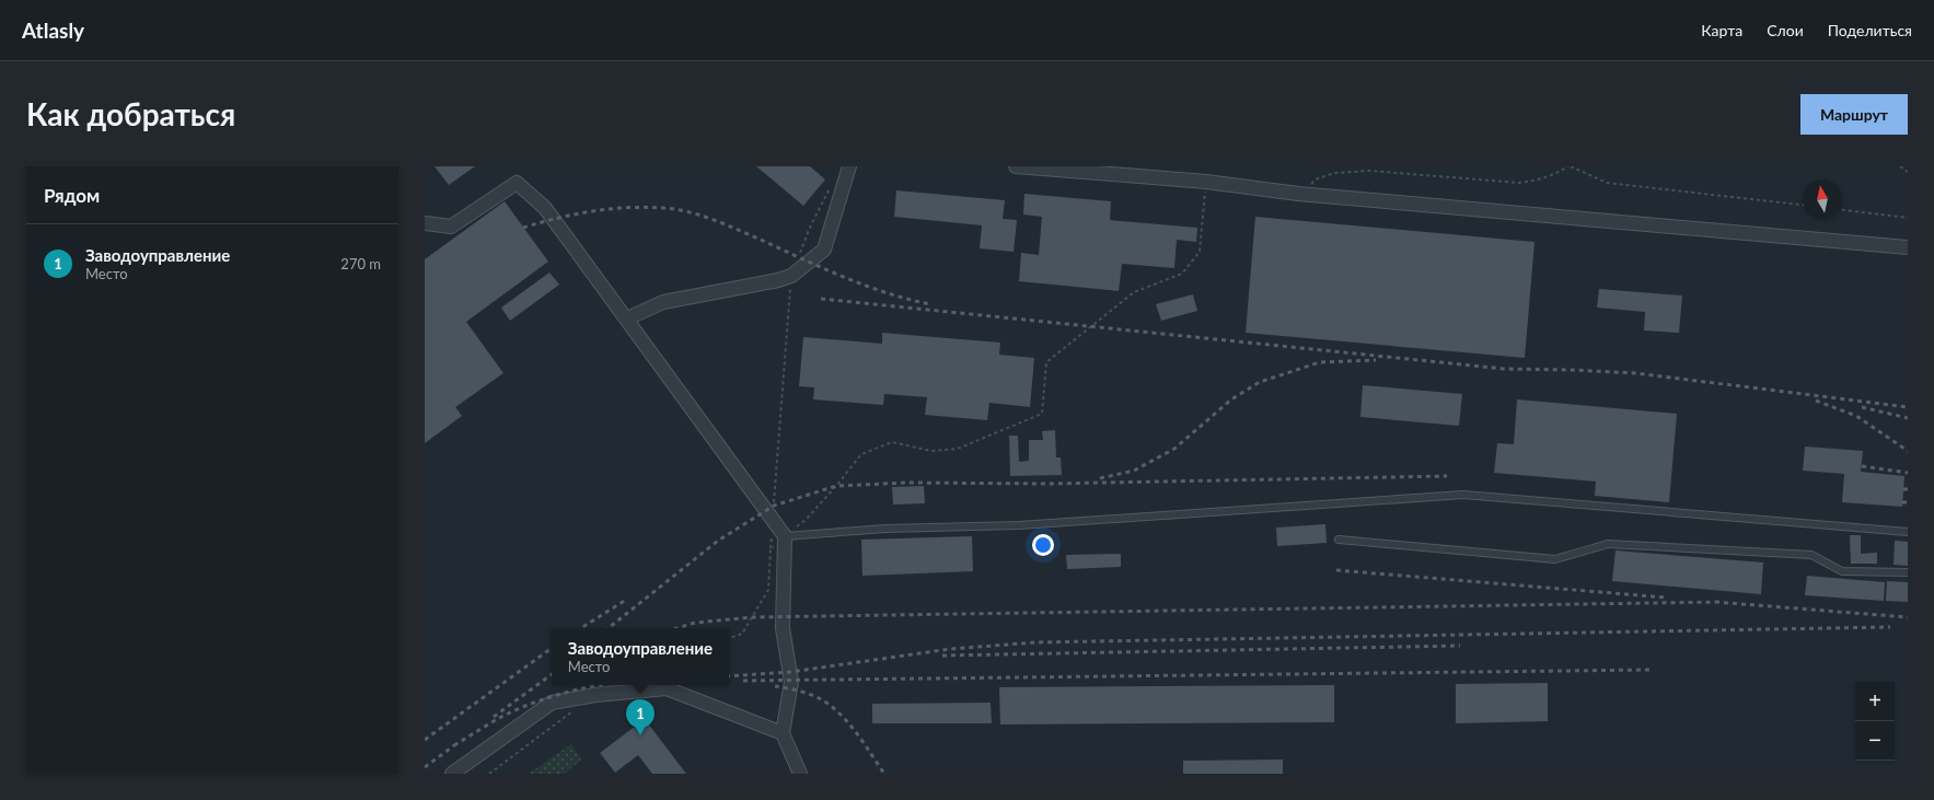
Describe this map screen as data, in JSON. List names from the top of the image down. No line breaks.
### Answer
{"north":"top","page":{"header":"Atlasly","nav":["Карта","Слои","Поделиться"],"buttons":"Маршрут","title":"Как добраться","heading":"Рядом","list":[{"mark":"1","name":"Заводоуправление","note":"Место","value":"270 m"}],"popup":["Заводоуправление","Место"],"map_buttons":["+","−"],"pins":"1"}}
